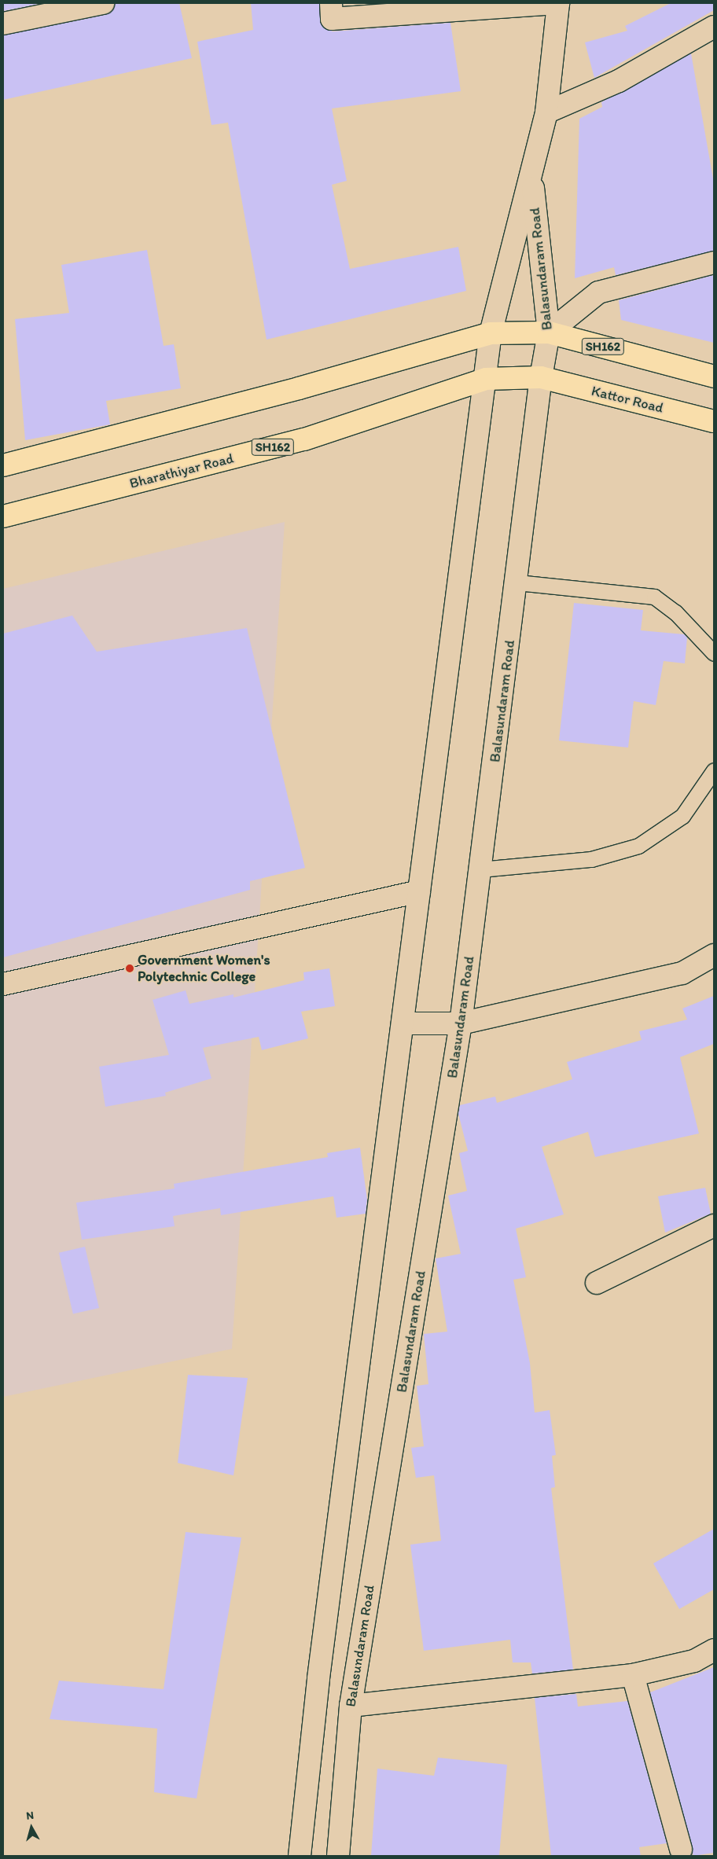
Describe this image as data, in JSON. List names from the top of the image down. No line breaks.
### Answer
{"streets":{"main road":["Balasundaram Road","SH162","Kattor Road","Bharathiyar Road"]},"crossings":[["Balasundaram Road","SH162"],["Balasundaram Road","Kattor Road"],["Balasundaram Road","Bharathiyar Road"],["Kattor Road","Bharathiyar Road"]],"places":["Government Women's Polytechnic College"],"north":"top"}
